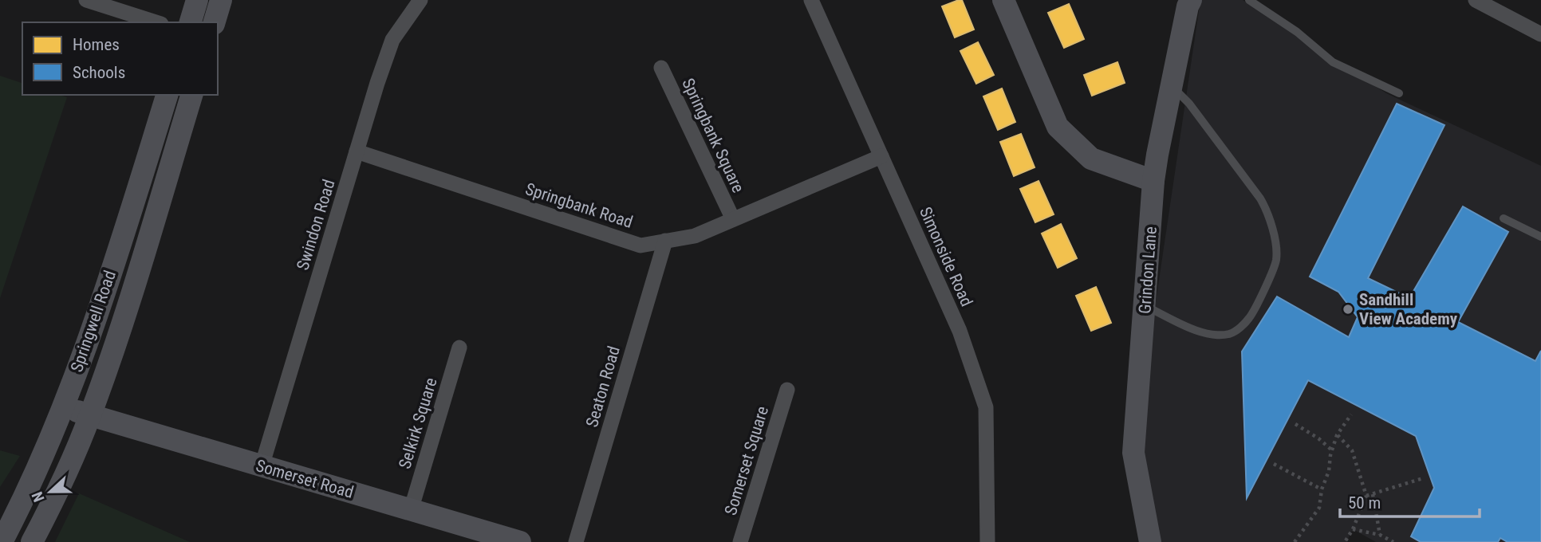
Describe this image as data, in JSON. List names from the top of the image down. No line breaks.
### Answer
{"streets":{"street":["Springbank Square","Springbank Road","Swindon Road","Simonside Road","Grindon Lane","Springwell Road","Seaton Road","Selkirk Square","Somerset Square","Somerset Road"]},"crossings":[["Springbank Square","Springbank Road"],["Springbank Road","Swindon Road"],["Springbank Road","Simonside Road"],["Springbank Road","Seaton Road"],["Swindon Road","Somerset Road"],["Springwell Road","Somerset Road"],["Selkirk Square","Somerset Road"]],"places":["Sandhill View Academy"],"legend":["Homes","Schools"],"scale_bar":"50 m","north":"left"}
